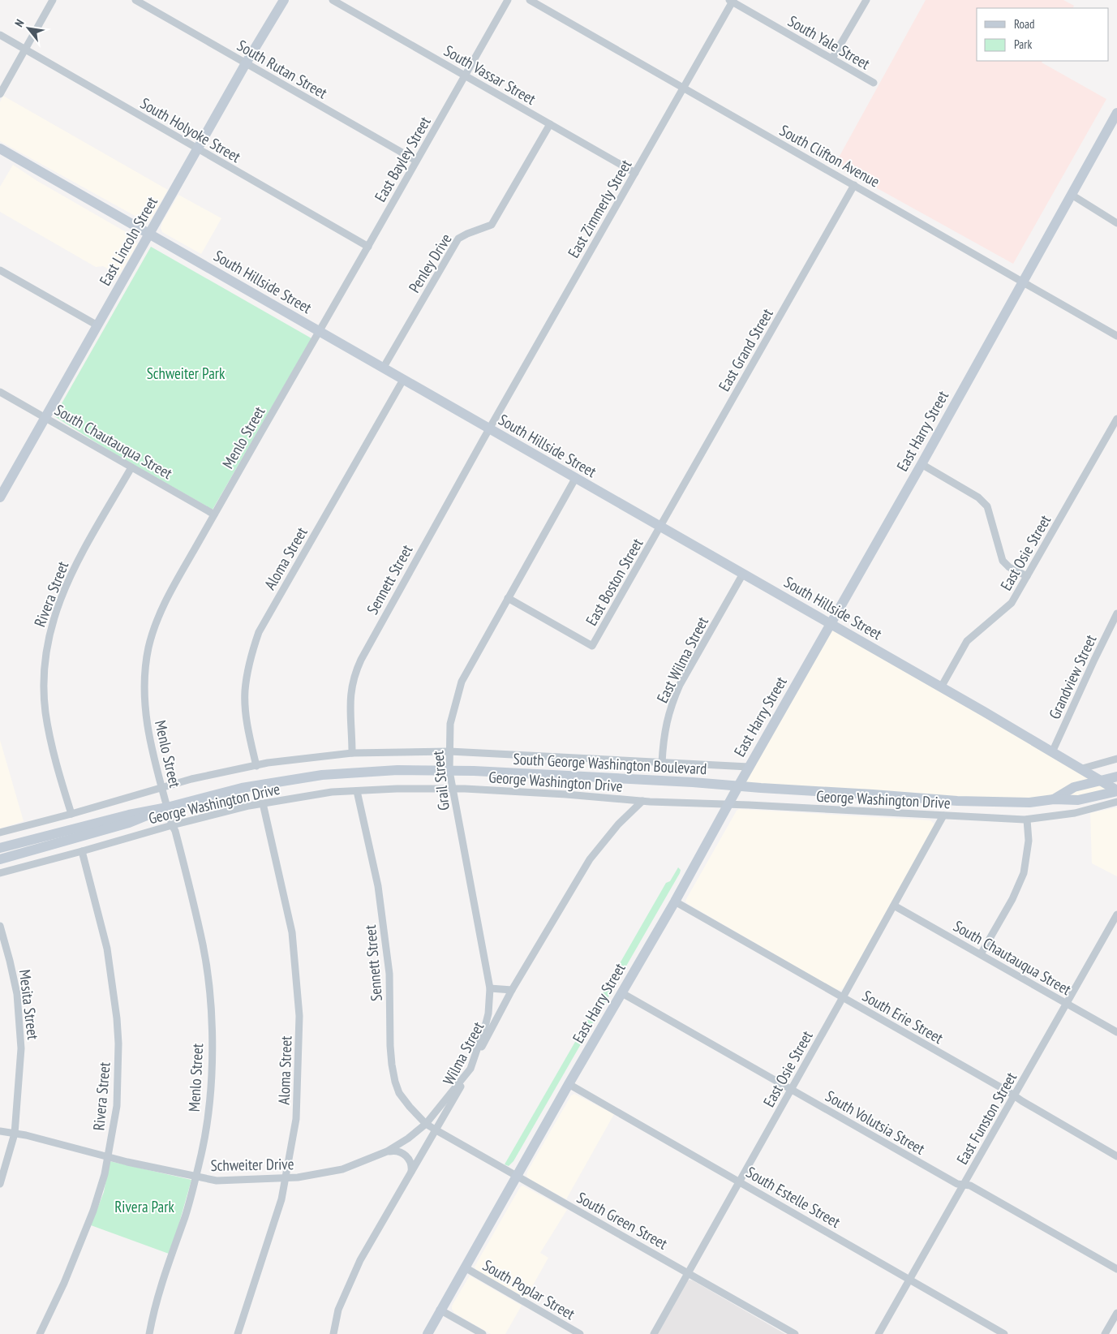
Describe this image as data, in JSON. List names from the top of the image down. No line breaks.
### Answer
{"streets":{"main road":["East Lincoln Street","South Hillside Street","East Harry Street","South George Washington Boulevard"],"street":["South Yale Street","South Rutan Street","South Vassar Street","South Holyoke Street","South Clifton Avenue","East Bayley Street","East Zimmerly Street","Penley Drive","East Grand Street","Menlo Street","South Chautauqua Street","East Osie Street","Aloma Street","Sennett Street","East Boston Street","Rivera Street","East Wilma Street","Grandview Street","Grail Street","George Washington Drive","Mesita Street","South Erie Street","Wilma Street","East Funston Street","South Volutsia Street","Schweiter Drive","South Estelle Street","South Green Street","South Poplar Street"]},"crossings":[["South Yale Street","East Zimmerly Street"],["South Rutan Street","East Bayley Street"],["South Rutan Street","East Lincoln Street"],["South Vassar Street","East Bayley Street"],["South Vassar Street","East Zimmerly Street"],["South Vassar Street","Penley Drive"],["South Holyoke Street","East Bayley Street"],["South Holyoke Street","East Lincoln Street"],["South Clifton Avenue","East Zimmerly Street"],["South Clifton Avenue","East Grand Street"],["South Clifton Avenue","East Harry Street"],["East Bayley Street","South Hillside Street"],["East Bayley Street","Menlo Street"],["East Zimmerly Street","South Hillside Street"],["East Zimmerly Street","Sennett Street"],["East Lincoln Street","South Hillside Street"],["East Lincoln Street","South Chautauqua Street"],["Penley Drive","South Hillside Street"],["South Hillside Street","East Grand Street"],["South Hillside Street","East Harry Street"],["South Hillside Street","Menlo Street"],["South Hillside Street","East Osie Street"],["South Hillside Street","Aloma Street"],["South Hillside Street","Sennett Street"],["South Hillside Street","East Boston Street"],["South Hillside Street","East Wilma Street"],["South Hillside Street","Grandview Street"],["South Hillside Street","South George Washington Boulevard"],["South Hillside Street","Grail Street"],["East Grand Street","East Boston Street"],["East Harry Street","South George Washington Boulevard"],["East Harry Street","George Washington Drive"],["East Harry Street","South Erie Street"],["East Harry Street","South Volutsia Street"],["East Harry Street","South Estelle Street"],["East Harry Street","South Green Street"],["East Harry Street","South Poplar Street"],["Menlo Street","South Chautauqua Street"],["Menlo Street","South George Washington Boulevard"],["Menlo Street","George Washington Drive"],["Menlo Street","Schweiter Drive"],["South Chautauqua Street","East Osie Street"],["South Chautauqua Street","Rivera Street"],["South Chautauqua Street","East Funston Street"],["East Osie Street","George Washington Drive"],["East Osie Street","South Erie Street"],["East Osie Street","South Volutsia Street"],["East Osie Street","South Estelle Street"],["East Osie Street","South Green Street"],["Aloma Street","George Washington Drive"],["Aloma Street","Schweiter Drive"],["Sennett Street","George Washington Drive"],["Sennett Street","Wilma Street"],["Sennett Street","Schweiter Drive"],["Sennett Street","South Green Street"],["East Boston Street","Grail Street"],["Rivera Street","George Washington Drive"],["Rivera Street","Schweiter Drive"],["East Wilma Street","George Washington Drive"],["South George Washington Boulevard","Grail Street"],["Grail Street","George Washington Drive"],["Grail Street","Wilma Street"],["Grail Street","Schweiter Drive"],["George Washington Drive","Wilma Street"],["Mesita Street","Schweiter Drive"],["South Erie Street","East Funston Street"],["Wilma Street","Schweiter Drive"],["Wilma Street","South Green Street"],["East Funston Street","South Volutsia Street"],["East Funston Street","South Estelle Street"]],"parks":["Schweiter Park","Rivera Park"],"legend":["Road","Park"],"north":"top left"}
